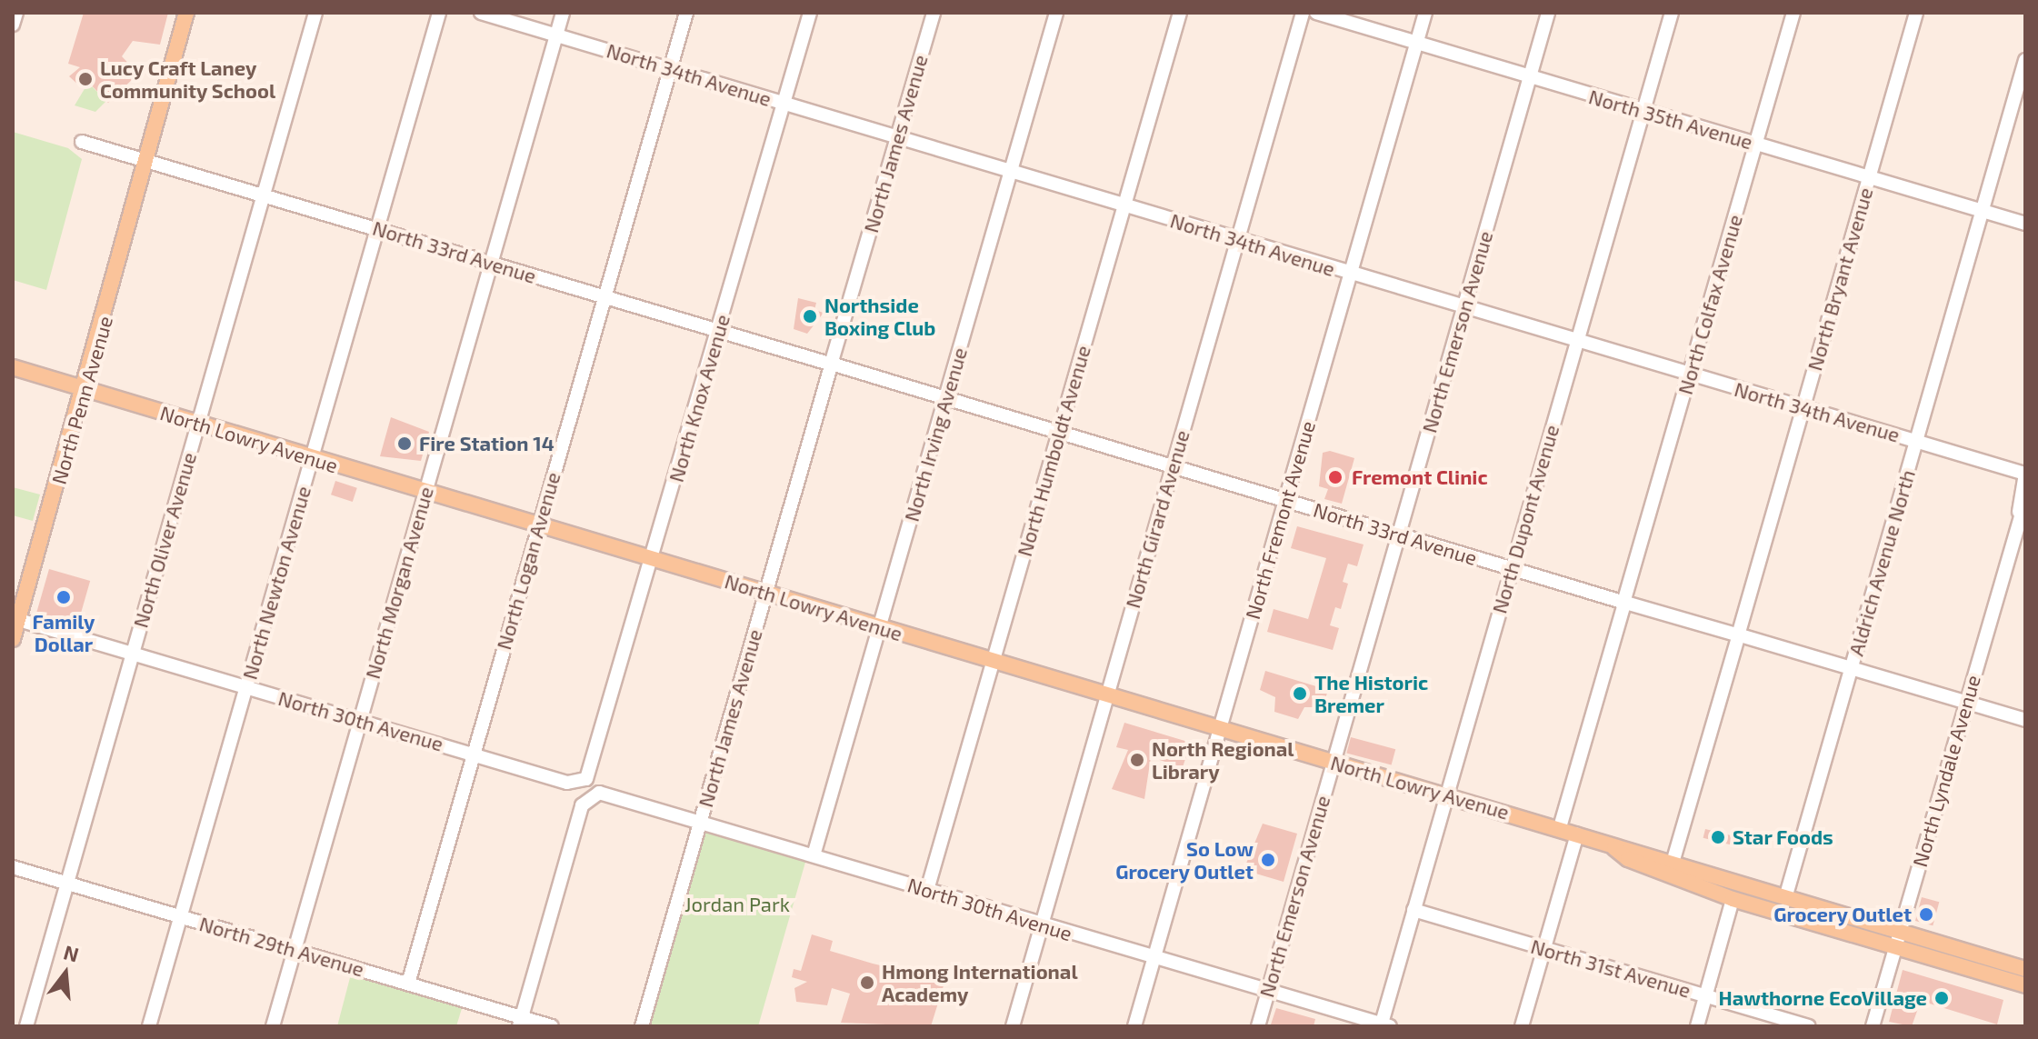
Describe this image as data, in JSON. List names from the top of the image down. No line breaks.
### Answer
{"streets":{"main road":["North Penn Avenue","North Lowry Avenue"],"street":["North 34th Avenue","North 35th Avenue","North James Avenue","North 33rd Avenue","North Bryant Avenue","North Colfax Avenue","North Emerson Avenue","North Knox Avenue","North Irving Avenue","North Humboldt Avenue","North Girard Avenue","North Dupont Avenue","North Fremont Avenue","North Oliver Avenue","North Logan Avenue","Aldrich Avenue North","North Newton Avenue","North Morgan Avenue","North 30th Avenue","North Lyndale Avenue","North 29th Avenue","North 31st Avenue"]},"crossings":[["North 34th Avenue","North James Avenue"],["North 34th Avenue","North Bryant Avenue"],["North 34th Avenue","North Colfax Avenue"],["North 34th Avenue","North Emerson Avenue"],["North 34th Avenue","North Knox Avenue"],["North 34th Avenue","North Irving Avenue"],["North 34th Avenue","North Humboldt Avenue"],["North 34th Avenue","North Girard Avenue"],["North 34th Avenue","North Dupont Avenue"],["North 34th Avenue","North Fremont Avenue"],["North 34th Avenue","North Logan Avenue"],["North 34th Avenue","Aldrich Avenue North"],["North 34th Avenue","North Morgan Avenue"],["North 34th Avenue","North Lyndale Avenue"],["North 35th Avenue","North Bryant Avenue"],["North 35th Avenue","North Colfax Avenue"],["North 35th Avenue","North Emerson Avenue"],["North 35th Avenue","North Dupont Avenue"],["North 35th Avenue","North Fremont Avenue"],["North 35th Avenue","Aldrich Avenue North"],["North James Avenue","North 33rd Avenue"],["North James Avenue","North Lowry Avenue"],["North James Avenue","North 30th Avenue"],["North 33rd Avenue","North Bryant Avenue"],["North 33rd Avenue","North Colfax Avenue"],["North 33rd Avenue","North Emerson Avenue"],["North 33rd Avenue","North Knox Avenue"],["North 33rd Avenue","North Penn Avenue"],["North 33rd Avenue","North Irving Avenue"],["North 33rd Avenue","North Humboldt Avenue"],["North 33rd Avenue","North Girard Avenue"],["North 33rd Avenue","North Dupont Avenue"],["North 33rd Avenue","North Fremont Avenue"],["North 33rd Avenue","North Oliver Avenue"],["North 33rd Avenue","North Logan Avenue"],["North 33rd Avenue","Aldrich Avenue North"],["North 33rd Avenue","North Newton Avenue"],["North 33rd Avenue","North Morgan Avenue"],["North 33rd Avenue","North Lyndale Avenue"],["North Bryant Avenue","North Lowry Avenue"],["North Colfax Avenue","North Lowry Avenue"],["North Emerson Avenue","North Lowry Avenue"],["North Emerson Avenue","North 30th Avenue"],["North Knox Avenue","North Lowry Avenue"],["North Knox Avenue","North 30th Avenue"],["North Penn Avenue","North Lowry Avenue"],["North Penn Avenue","North 30th Avenue"],["North Irving Avenue","North Lowry Avenue"],["North Irving Avenue","North 30th Avenue"],["North Lowry Avenue","North Humboldt Avenue"],["North Lowry Avenue","North Girard Avenue"],["North Lowry Avenue","North Dupont Avenue"],["North Lowry Avenue","North Fremont Avenue"],["North Lowry Avenue","North Oliver Avenue"],["North Lowry Avenue","North Logan Avenue"],["North Lowry Avenue","Aldrich Avenue North"],["North Lowry Avenue","North Newton Avenue"],["North Lowry Avenue","North Morgan Avenue"],["North Lowry Avenue","North Lyndale Avenue"],["North Humboldt Avenue","North 30th Avenue"],["North Girard Avenue","North 30th Avenue"],["North Dupont Avenue","North 30th Avenue"],["North Dupont Avenue","North 31st Avenue"],["North Fremont Avenue","North 30th Avenue"],["North Oliver Avenue","North 30th Avenue"],["North Oliver Avenue","North 29th Avenue"],["North Logan Avenue","North 30th Avenue"],["North Logan Avenue","North 29th Avenue"],["North Newton Avenue","North 30th Avenue"],["North Newton Avenue","North 29th Avenue"],["North Morgan Avenue","North 30th Avenue"],["North Morgan Avenue","North 29th Avenue"],["North 30th Avenue","North 29th Avenue"]],"parks":["Jordan Park"],"places":["Lucy Craft Laney Community School","Northside Boxing Club","Fire Station 14","Fremont Clinic","Family Dollar","The Historic Bremer","North Regional Library","Star Foods","So Low Grocery Outlet","Grocery Outlet","Hmong International Academy","Hawthorne EcoVillage"],"north":"top"}
